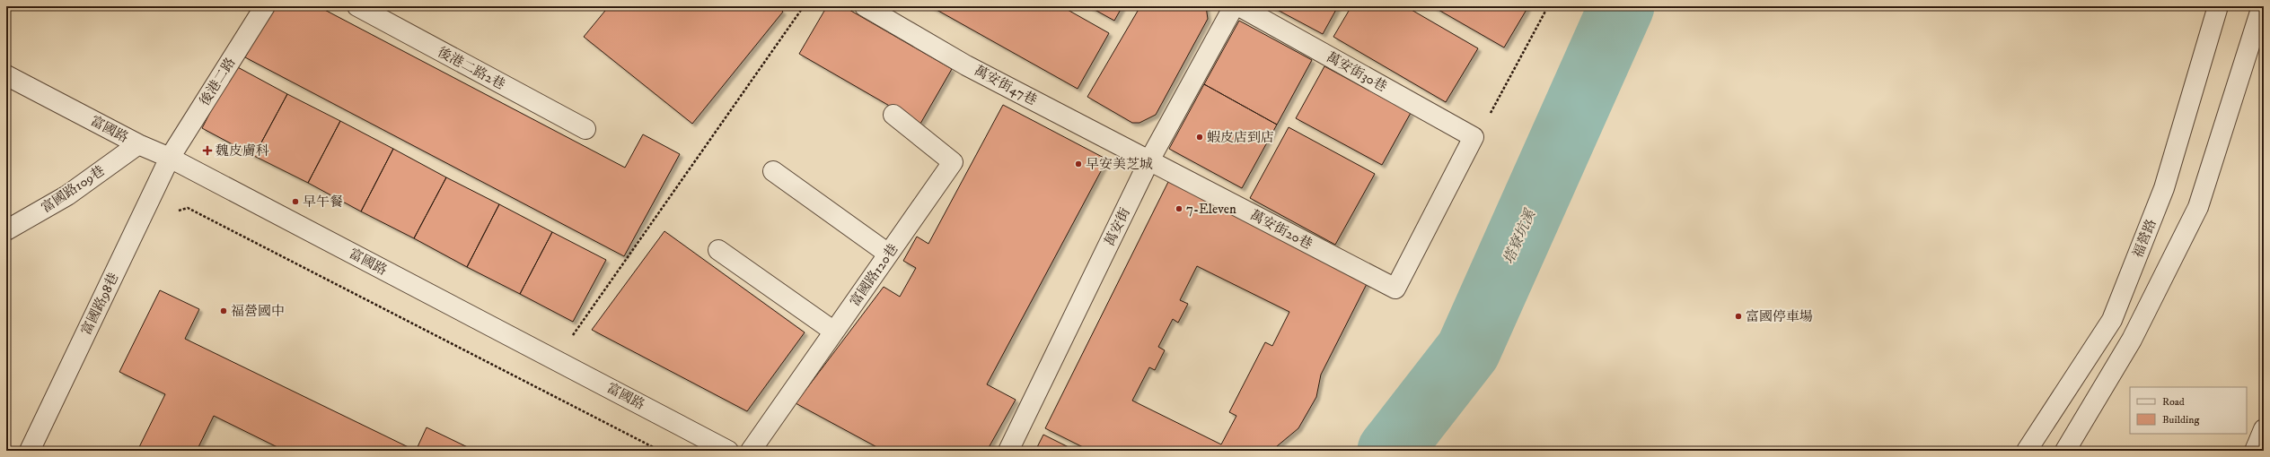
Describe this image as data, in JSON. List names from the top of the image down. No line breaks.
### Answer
{"streets":{"street":["後港二路2巷","萬安街30巷","後港二路","萬安街47巷","富國路","富國路109巷","萬安街","萬安街20巷","福營路","富國路120巷","富國路98巷"]},"crossings":[["萬安街30巷","萬安街20巷"],["後港二路","富國路"],["後港二路","富國路98巷"],["萬安街47巷","萬安街"],["萬安街47巷","萬安街20巷"],["富國路","富國路109巷"],["富國路","富國路98巷"],["萬安街","萬安街20巷"]],"water":["塔寮坑溪"],"places":{"other":["蝦皮店到店","早安美芝城","早午餐","7-Eleven","福營國中","富國停車場"],"health":["魏皮膚科"]},"legend":["Road","Building"]}
